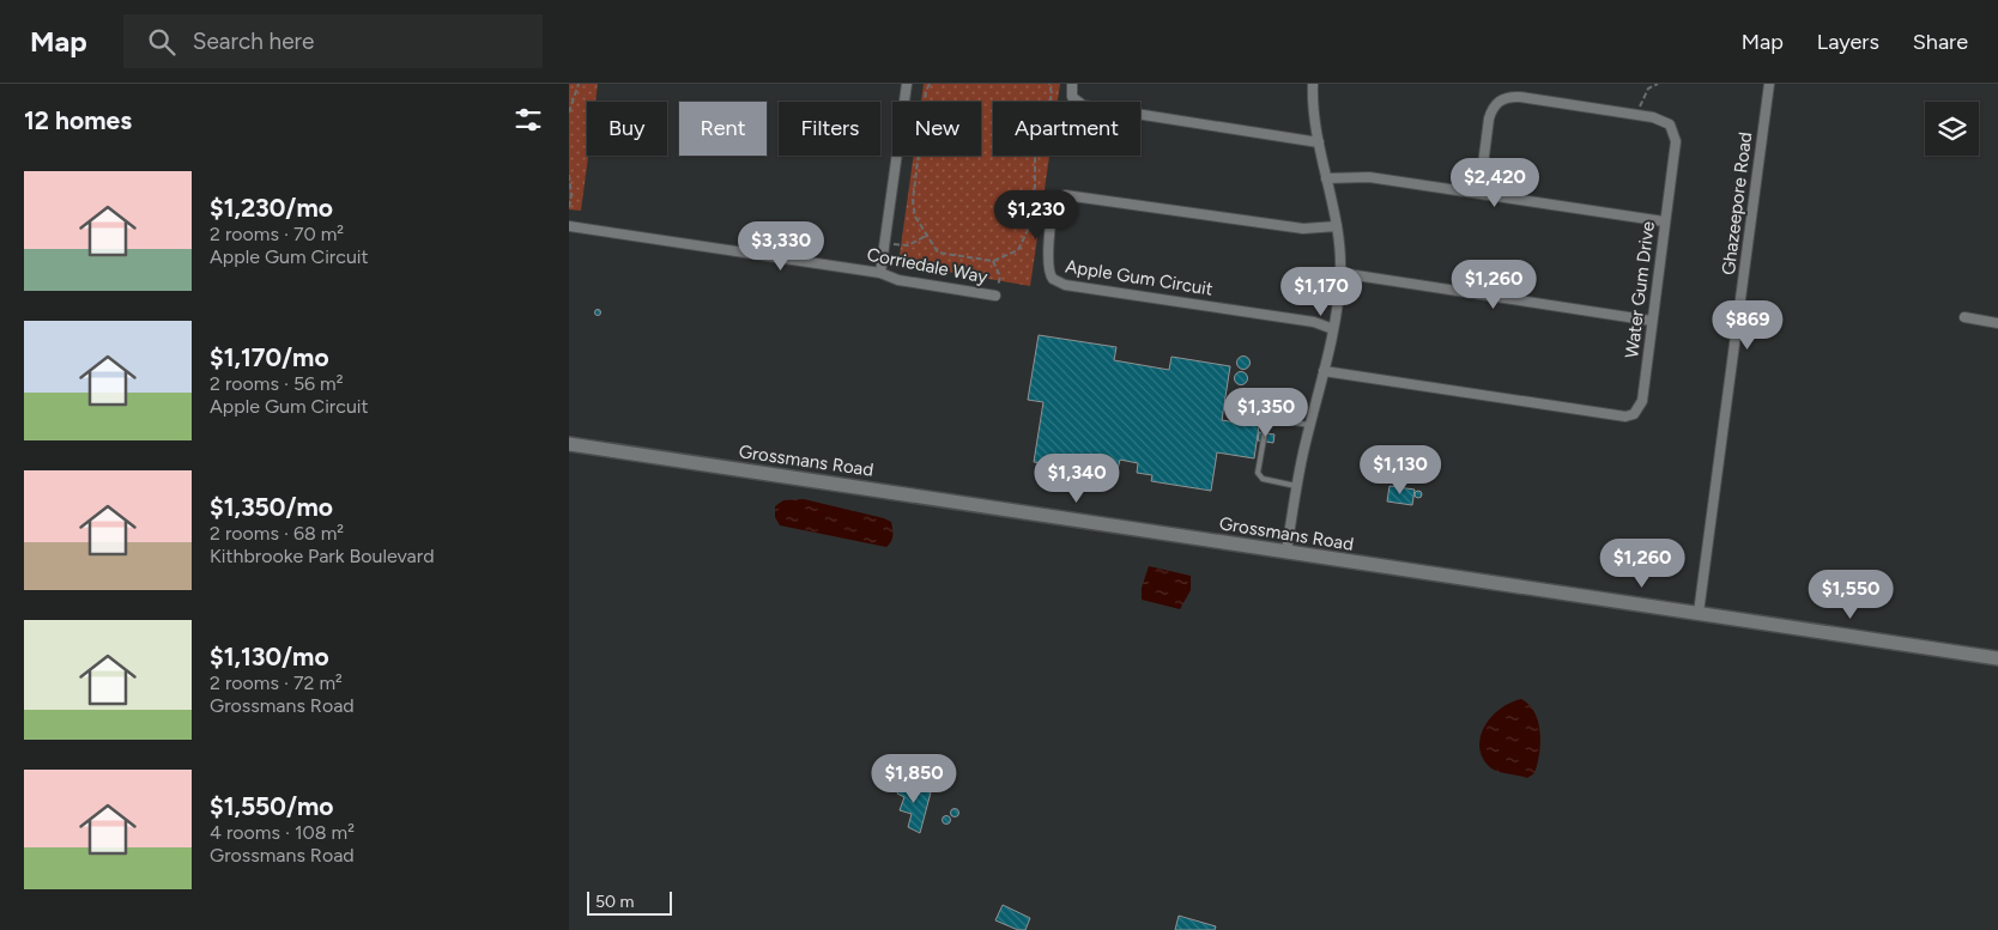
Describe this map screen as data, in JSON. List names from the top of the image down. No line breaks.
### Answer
{"streets":{"street":["Ghazeepore Road","Corriedale Way","Apple Gum Circuit","Water Gum Drive","Grossmans Road"]},"crossings":[["Ghazeepore Road","Grossmans Road"]],"scale_bar":"50 m","page":{"header":"Map","search":"Search here","nav":["Map","Layers","Share"],"heading":"12 homes","chip":["Buy","Rent","Filters","New","Apartment"],"list":[{"name":"$1,230/mo","note":"2 rooms · 70 m² · Apple Gum Circuit"},{"name":"$1,170/mo","note":"2 rooms · 56 m² · Apple Gum Circuit"},{"name":"$1,350/mo","note":"2 rooms · 68 m² · Kithbrooke Park Boulevard"},{"name":"$1,130/mo","note":"2 rooms · 72 m² · Grossmans Road"},{"name":"$1,550/mo","note":"4 rooms · 108 m² · Grossmans Road"}],"price":["$2,420","$1,230","$3,330","$1,260","$1,170","$869","$1,350","$1,130","$1,340","$1,260","$1,550","$1,850"],"scale":"50 m"}}
